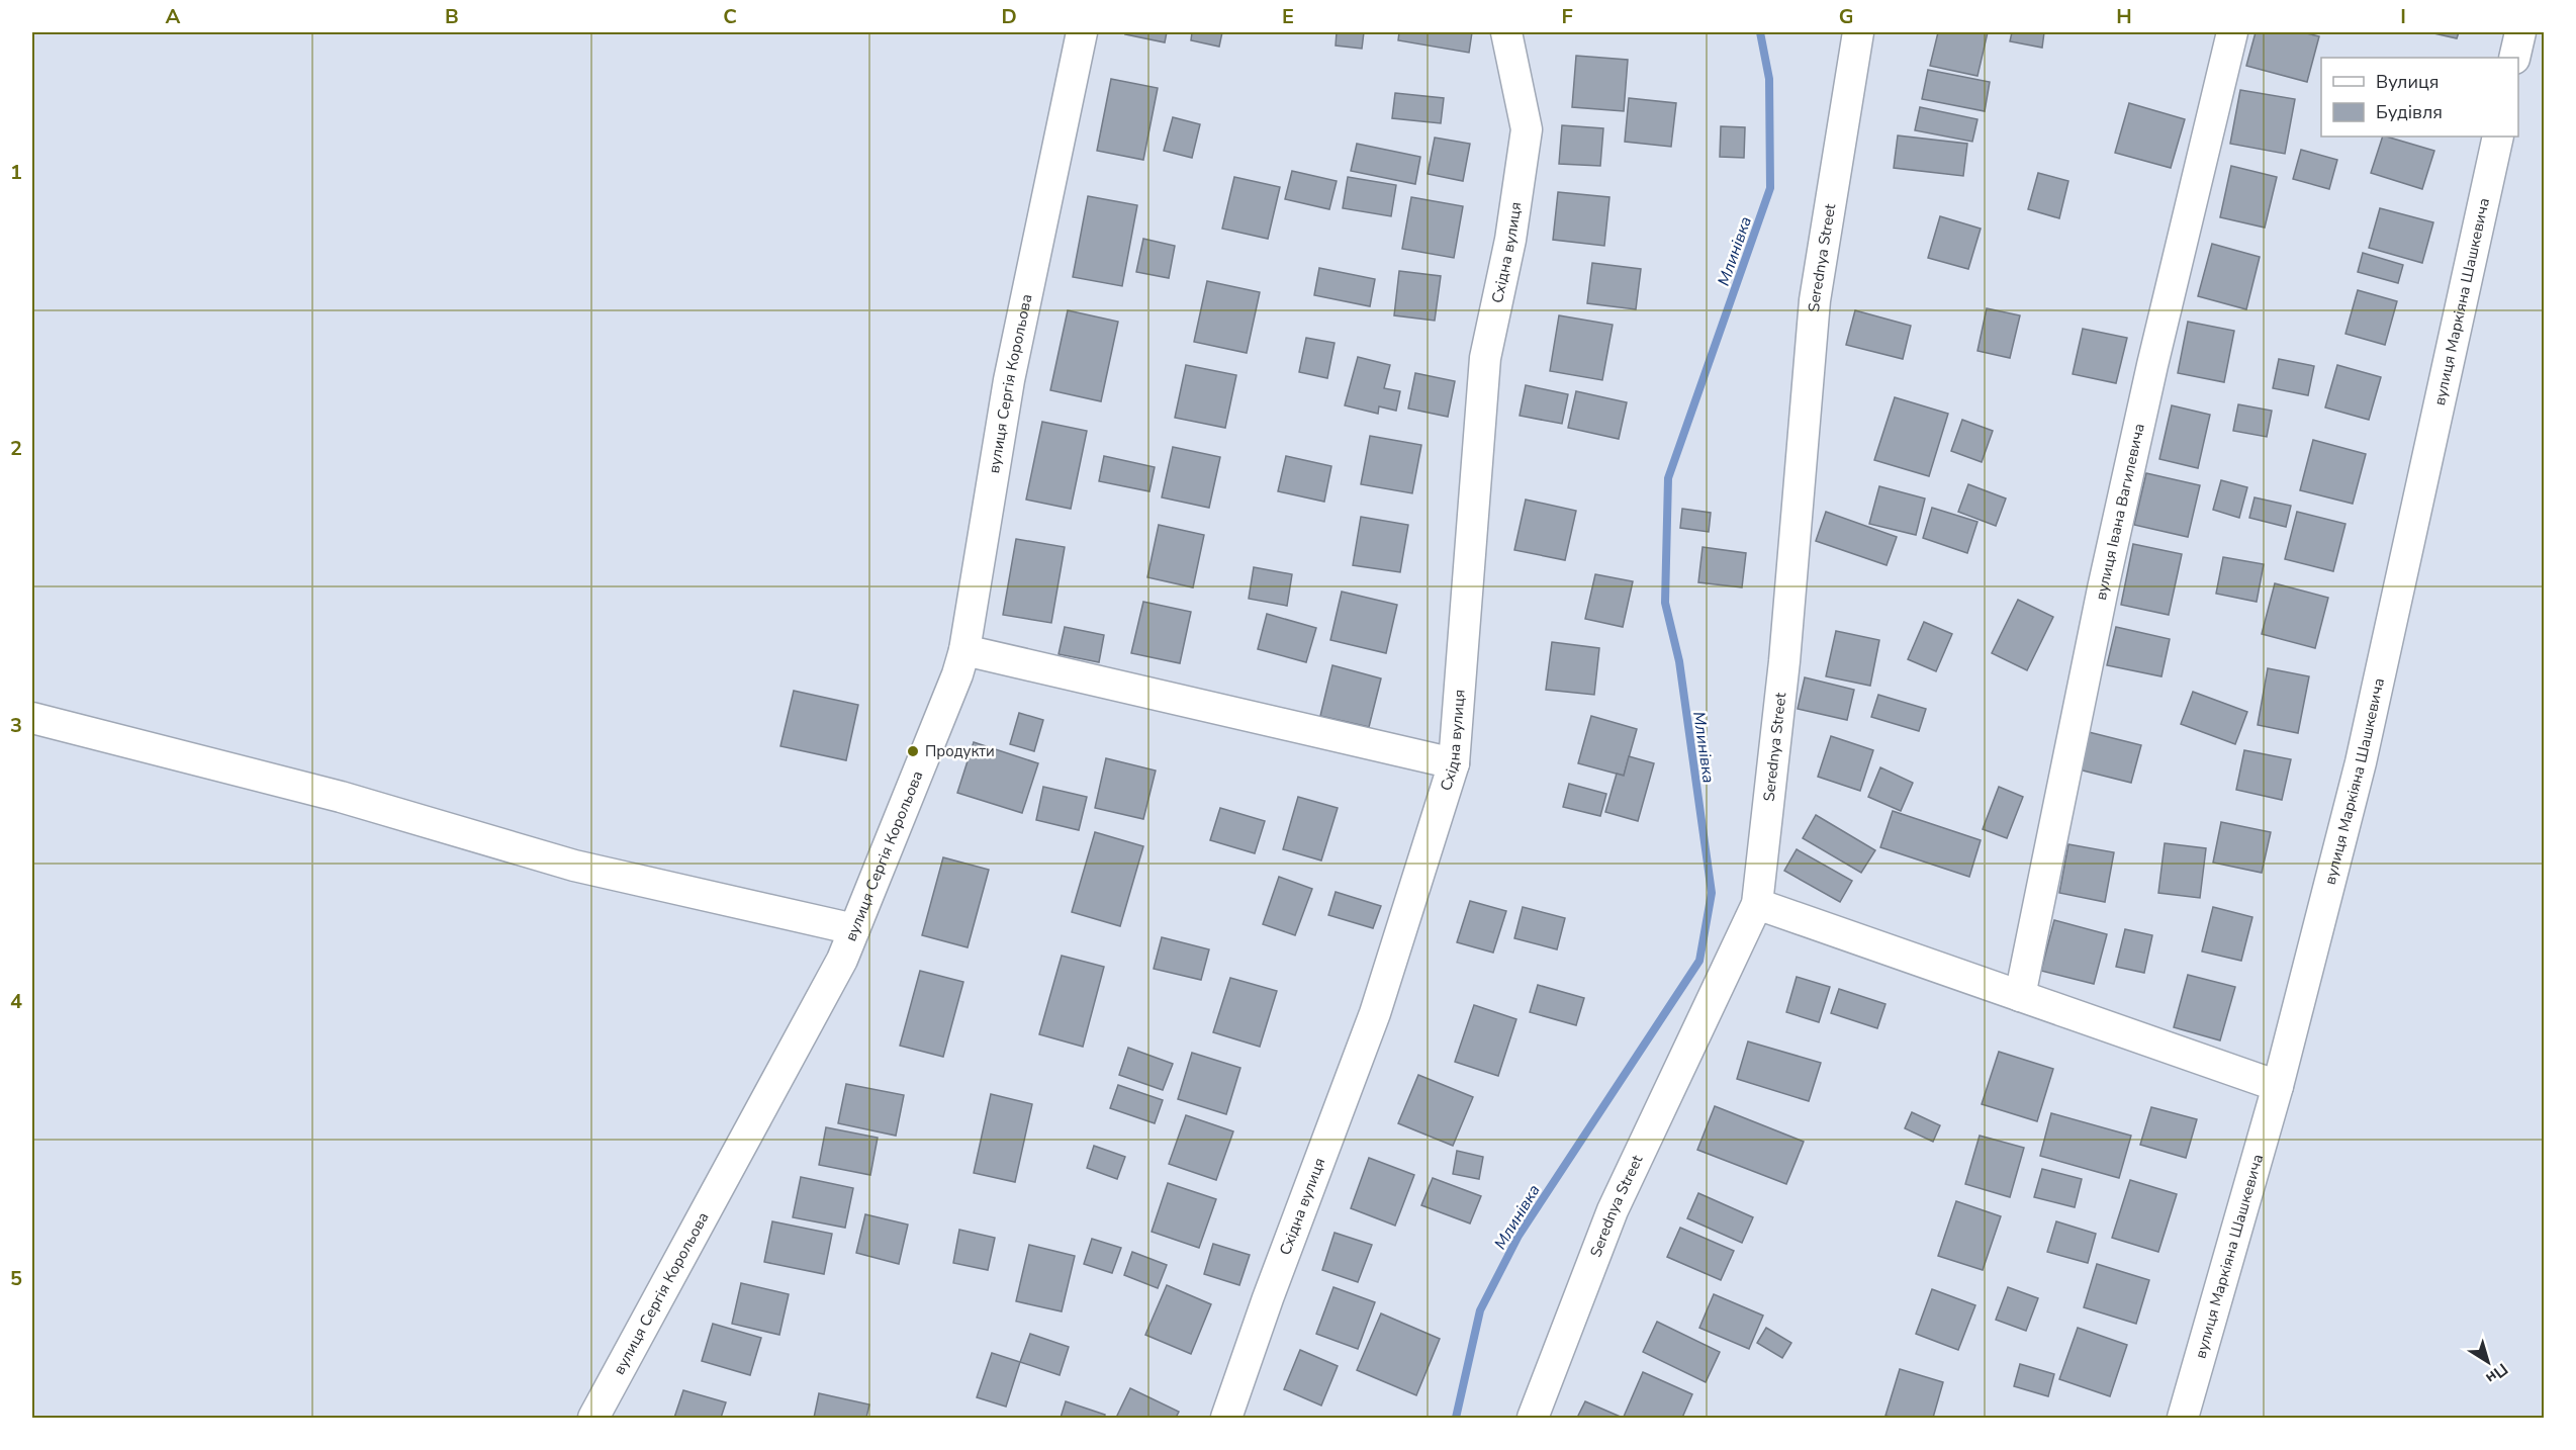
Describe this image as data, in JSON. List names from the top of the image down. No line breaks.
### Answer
{"streets":{"street":["Східна вулиця","Serednya Street","вулиця Маркіяна Шашкевича","вулиця Сергія Корольова","вулиця Івана Вагилевича"]},"water":["Млинівка"],"places":["Продукти"],"legend":["Вулиця","Будівля"],"north":"bottom right","grid":{"columns":["A","B","C","D","E","F","G","H","I"],"rows":["1","2","3","4","5"]}}
